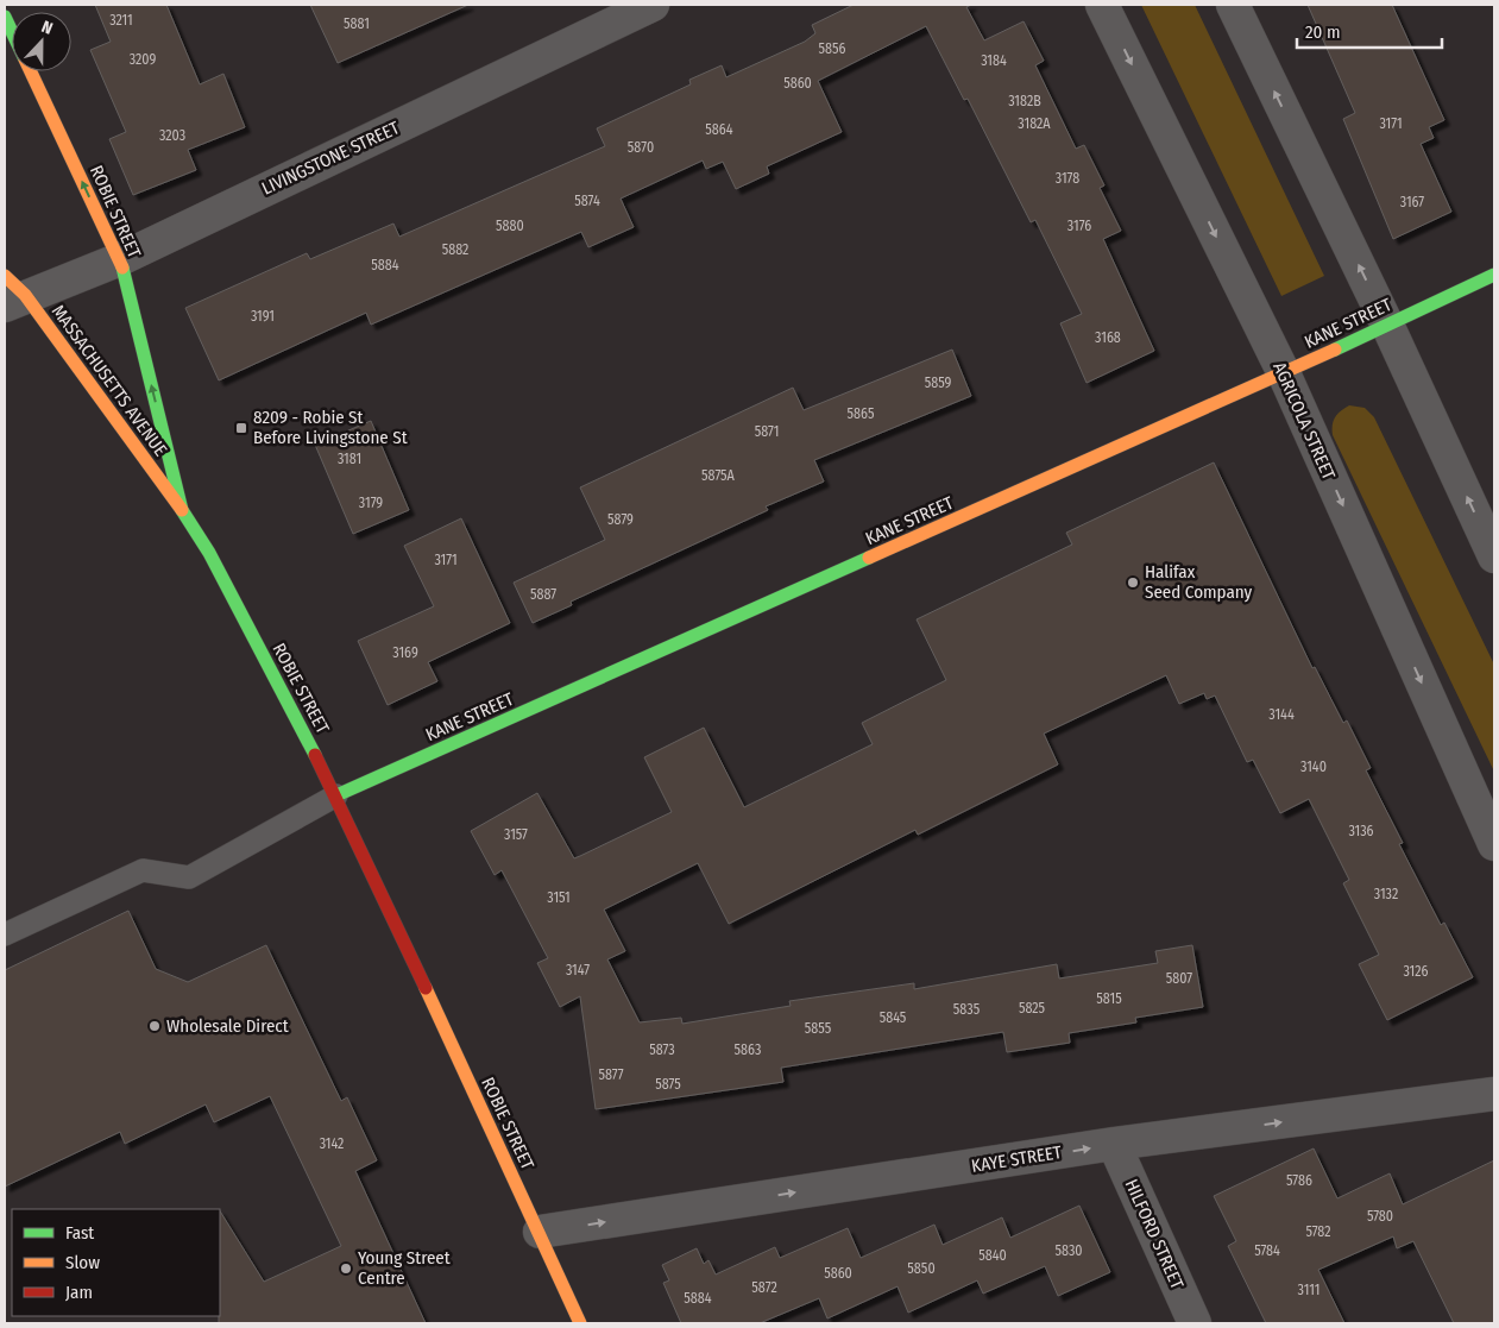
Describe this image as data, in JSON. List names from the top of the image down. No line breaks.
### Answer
{"streets":{"street":["LIVINGSTONE STREET","ROBIE STREET","KANE STREET","MASSACHUSETTS AVENUE","AGRICOLA STREET","KAYE STREET","HILFORD STREET"]},"crossings":[["LIVINGSTONE STREET","ROBIE STREET"],["LIVINGSTONE STREET","MASSACHUSETTS AVENUE"],["ROBIE STREET","KANE STREET"],["ROBIE STREET","MASSACHUSETTS AVENUE"],["ROBIE STREET","KAYE STREET"],["KANE STREET","AGRICOLA STREET"],["KAYE STREET","HILFORD STREET"]],"one_way":["KAYE STREET"],"places":{"transit":["8209 - Robie St Before Livingstone St"],"other":["Halifax Seed Company","Wholesale Direct","Young Street Centre"]},"house_numbers":["3211","5881","5856","3209","3184","5860","3182B","3182A","3171","5864","3203","5870","3178","5874","3167","5880","3176","5882","5884","3191","3168","5859","5865","5871","3181","5875A","3179","5879","3171","5887","3169","3144","3140","3136","3157","3132","3151","3147","3126","5807","5815","5825","5835","5845","5855","5873","5863","5877","5875","3142","5786","5780","5782","5830","5784","5840","5850","5860","5872","3111","5884"],"legend":["Fast","Slow","Jam"],"scale_bar":"20 m","north":"top"}
